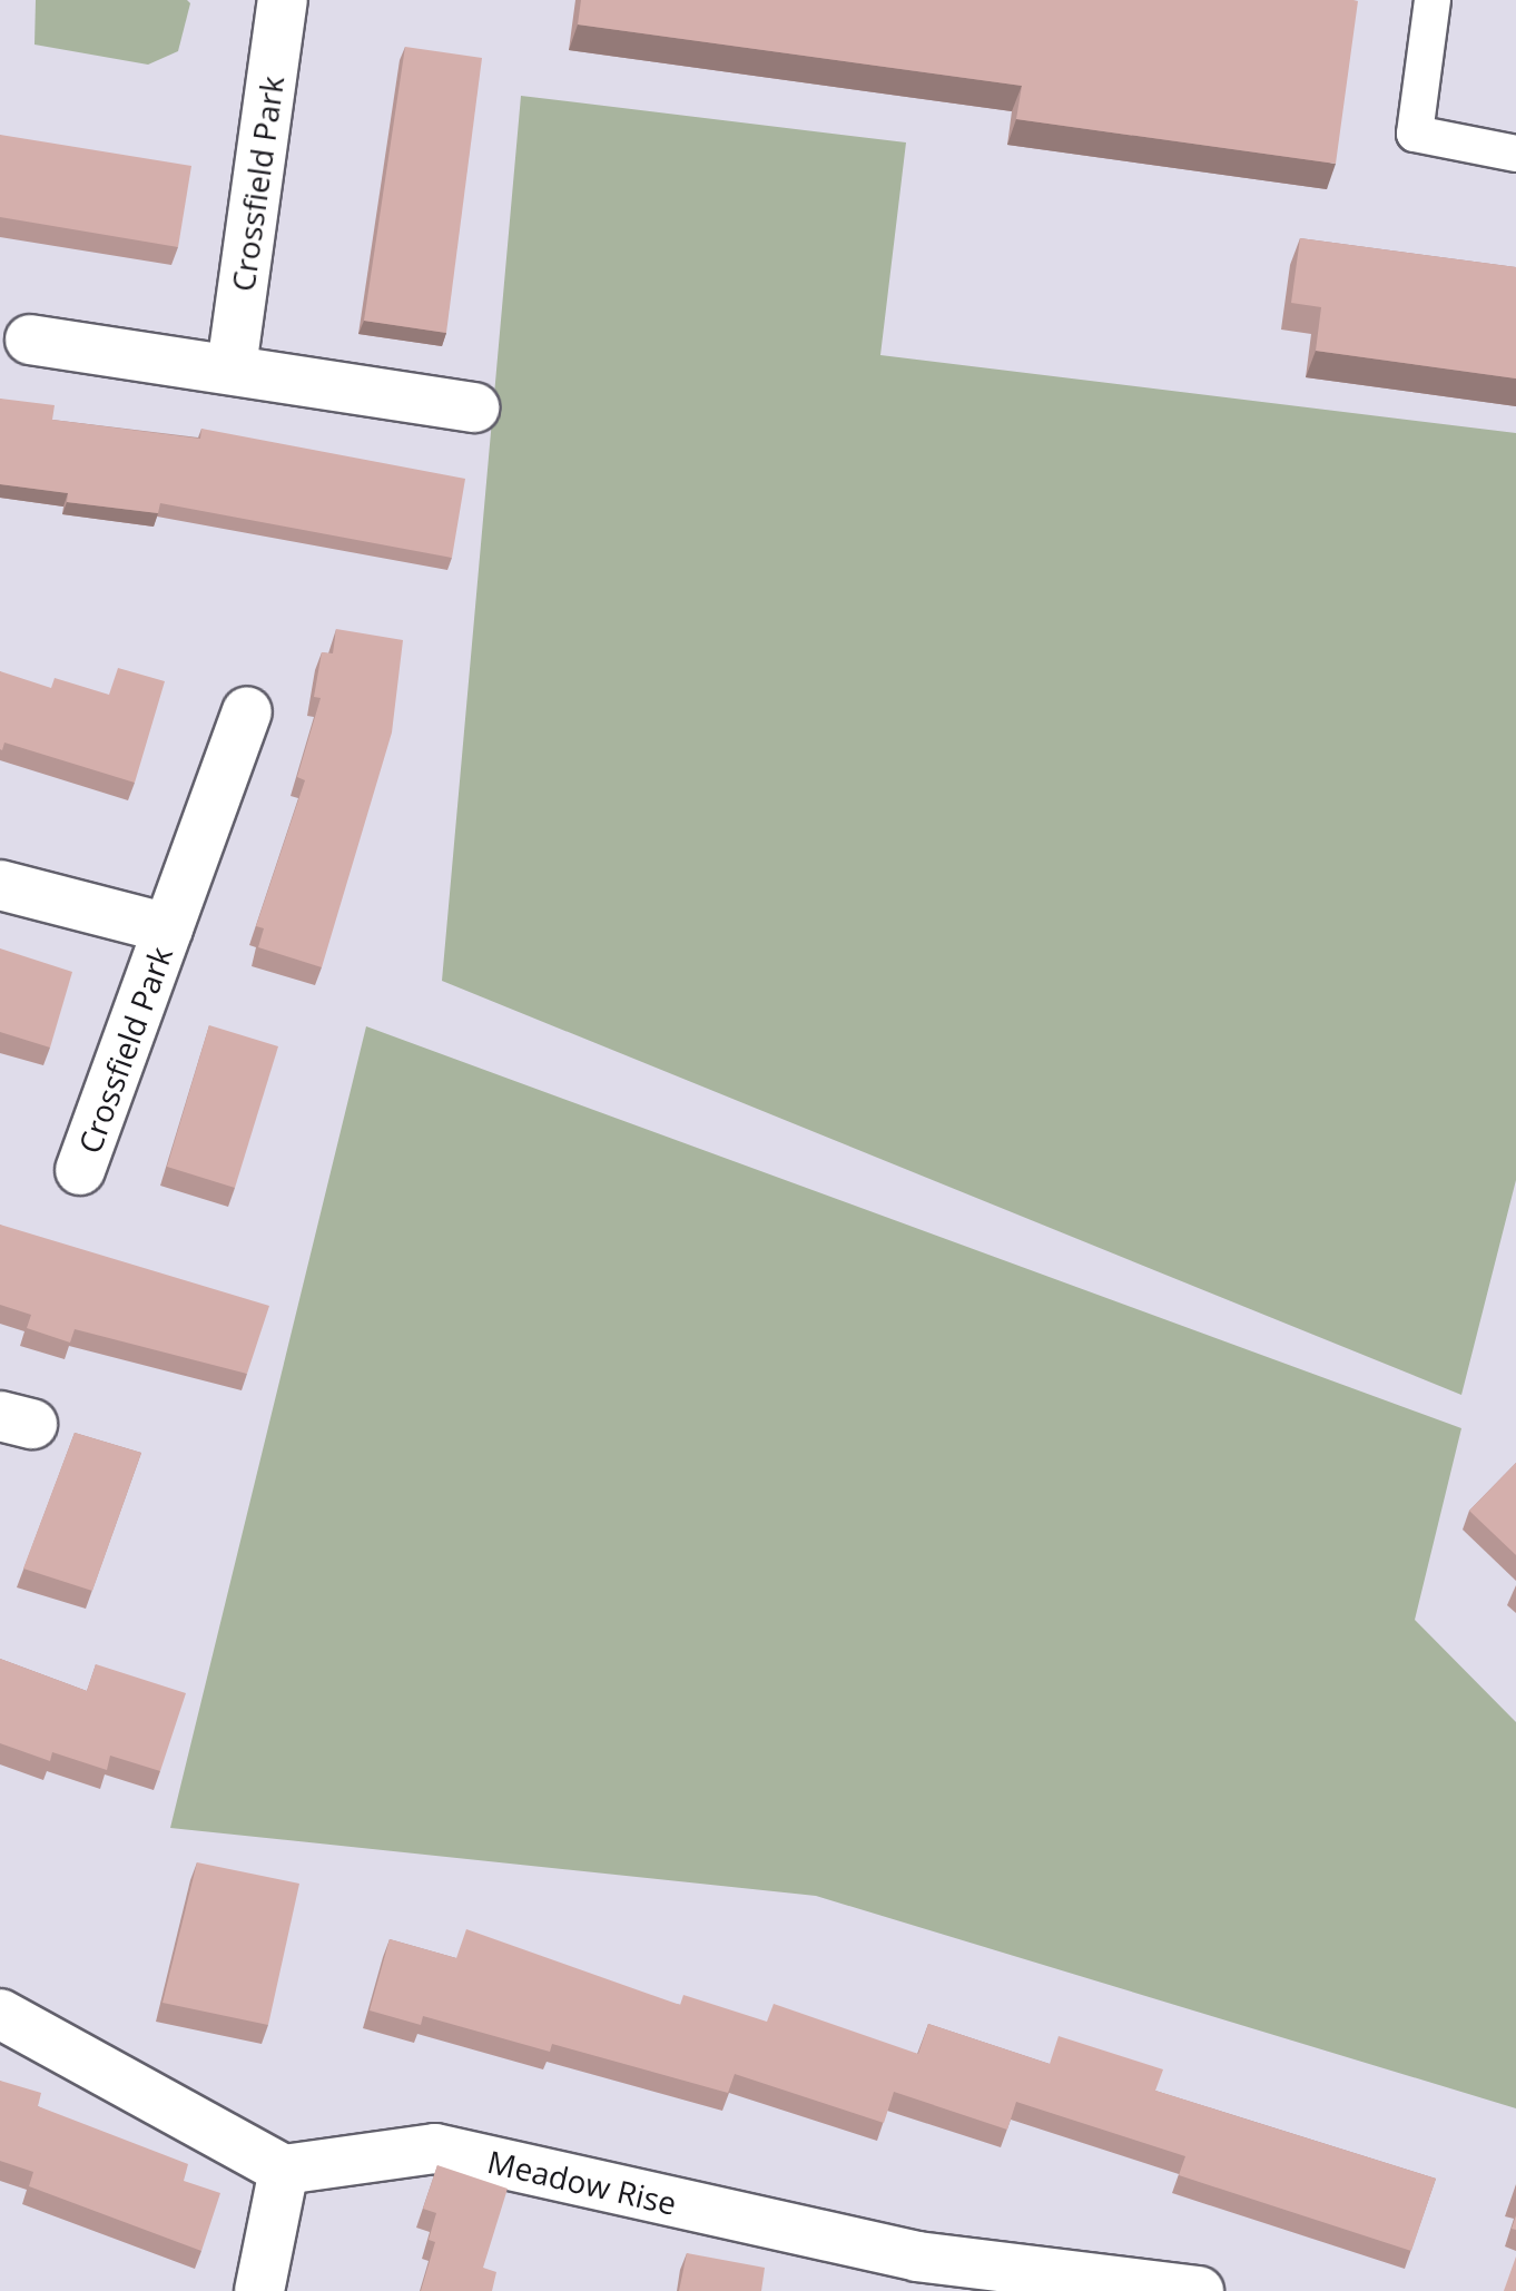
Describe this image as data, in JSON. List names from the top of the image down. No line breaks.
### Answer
{"streets":{"street":["Crossfield Park","Meadow Rise"]}}
